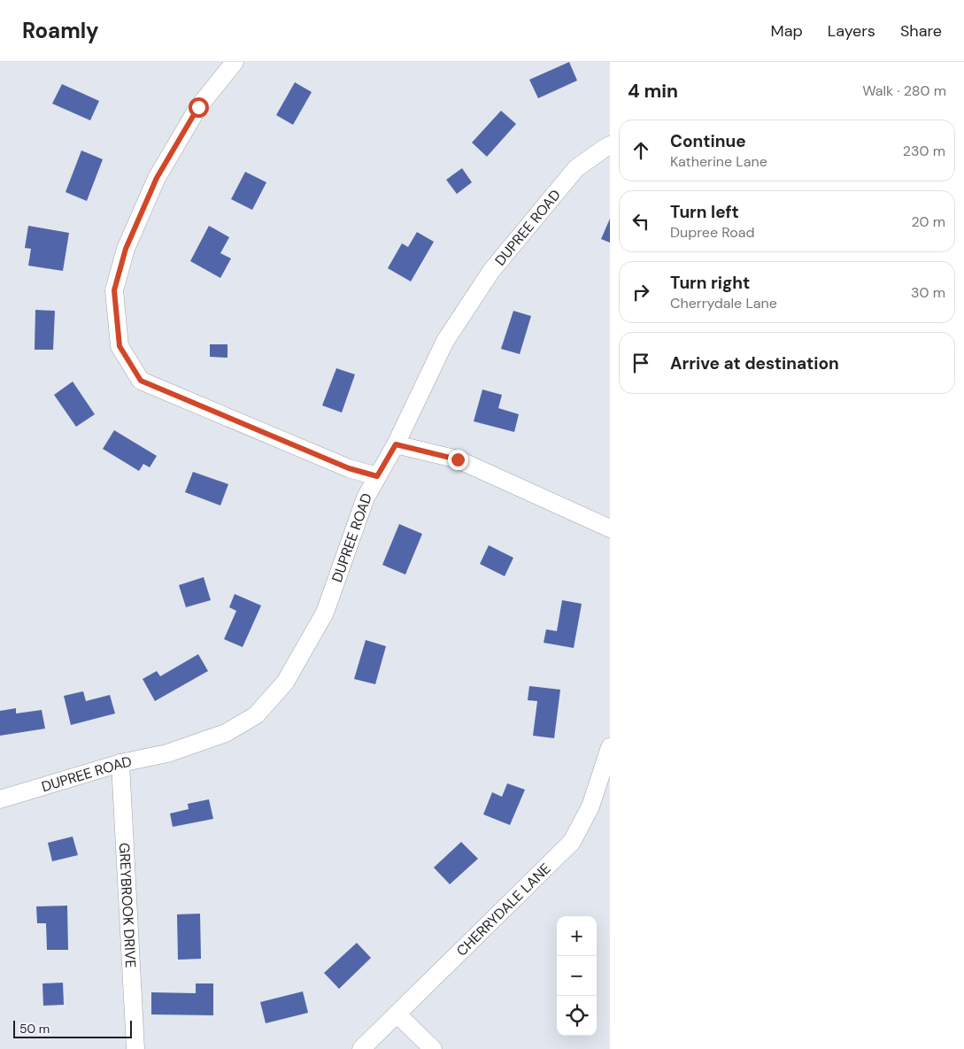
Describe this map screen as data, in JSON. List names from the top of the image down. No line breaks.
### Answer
{"streets":{"street":["DUPREE ROAD","GREYBROOK DRIVE","CHERRYDALE LANE"]},"crossings":[["DUPREE ROAD","GREYBROOK DRIVE"]],"scale_bar":"50 m","page":{"header":"Roamly","nav":["Map","Layers","Share"],"heading":["4 min","Walk · 280 m"],"list":[["Continue","Katherine Lane","230 m"],["Turn left","Dupree Road","20 m"],["Turn right","Cherrydale Lane","30 m"],"Arrive at destination"],"map_buttons":["+","−"],"scale":"50 m"}}
